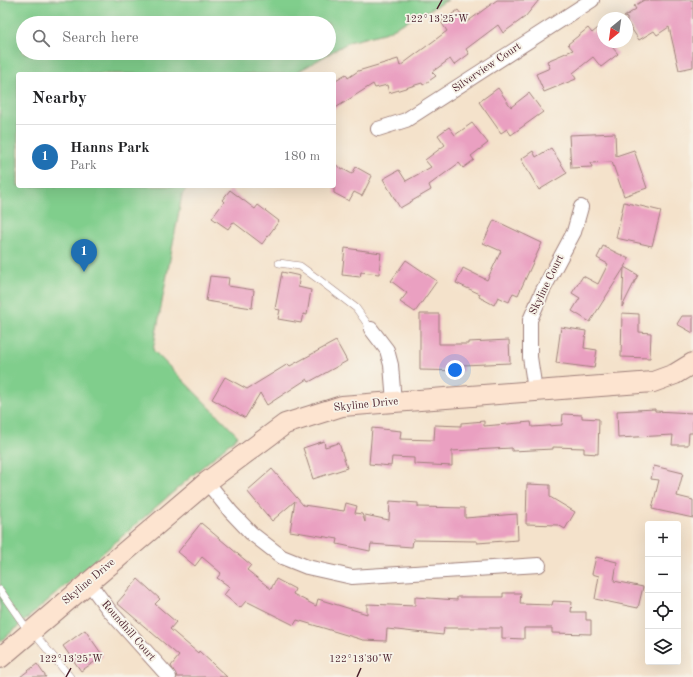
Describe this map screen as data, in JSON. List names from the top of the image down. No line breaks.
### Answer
{"streets":{"street":["Silverview Court","Skyline Court","Skyline Drive","Roundhill Court"]},"crossings":[["Skyline Court","Skyline Drive"],["Skyline Drive","Roundhill Court"]],"north":"bottom left","page":{"search":"Search here","heading":"Nearby","list":[{"mark":"1","name":"Hanns Park","note":"Park","value":"180 m"}],"pins":"1","map_buttons":["+","−"]},"coordinates":["122°13'25\"W","122°13'30\"W"]}
